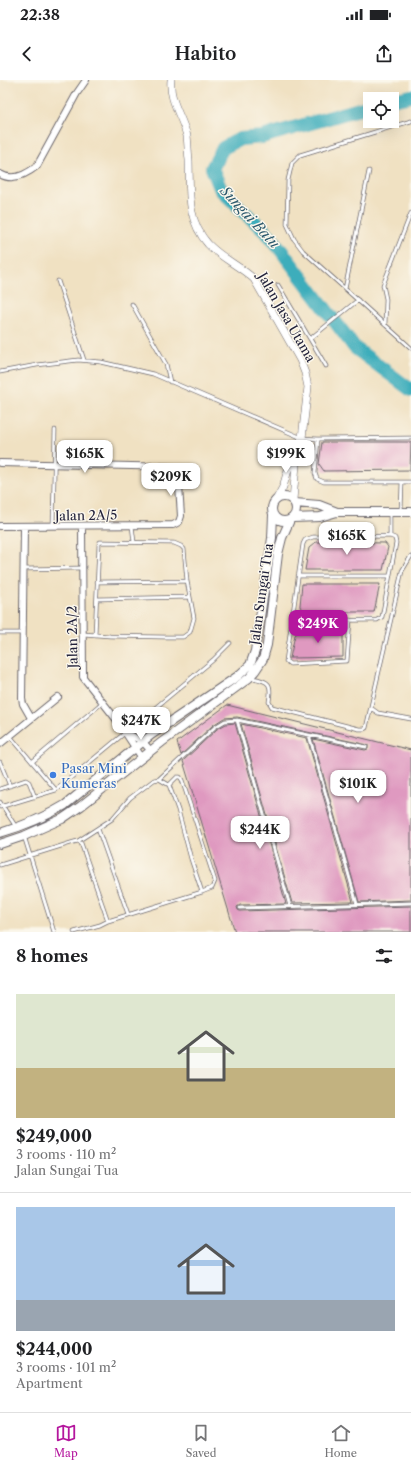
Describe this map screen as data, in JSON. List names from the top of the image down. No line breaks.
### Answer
{"streets":{"main road":["Jalan Sungai Tua"],"street":["Jalan Jasa Utama","Jalan 2A/5","Jalan 2A/2"]},"crossings":[["Jalan Jasa Utama","Jalan Sungai Tua"],["Jalan 2A/5","Jalan 2A/2"],["Jalan Sungai Tua","Jalan 2A/2"]],"water":["Sungai Batu"],"places":["Pasar Mini Kumeras"],"page":{"status":"22:38","header":"Habito","price":["$165K","$199K","$209K","$165K","$249K","$247K","$101K","$244K"],"heading":"8 homes","list":[{"name":"$249,000","note":"3 rooms · 110 m² · Jalan Sungai Tua"},{"name":"$244,000","note":"3 rooms · 101 m² · Apartment"}],"tabs":["Map","Saved","Home"]}}
